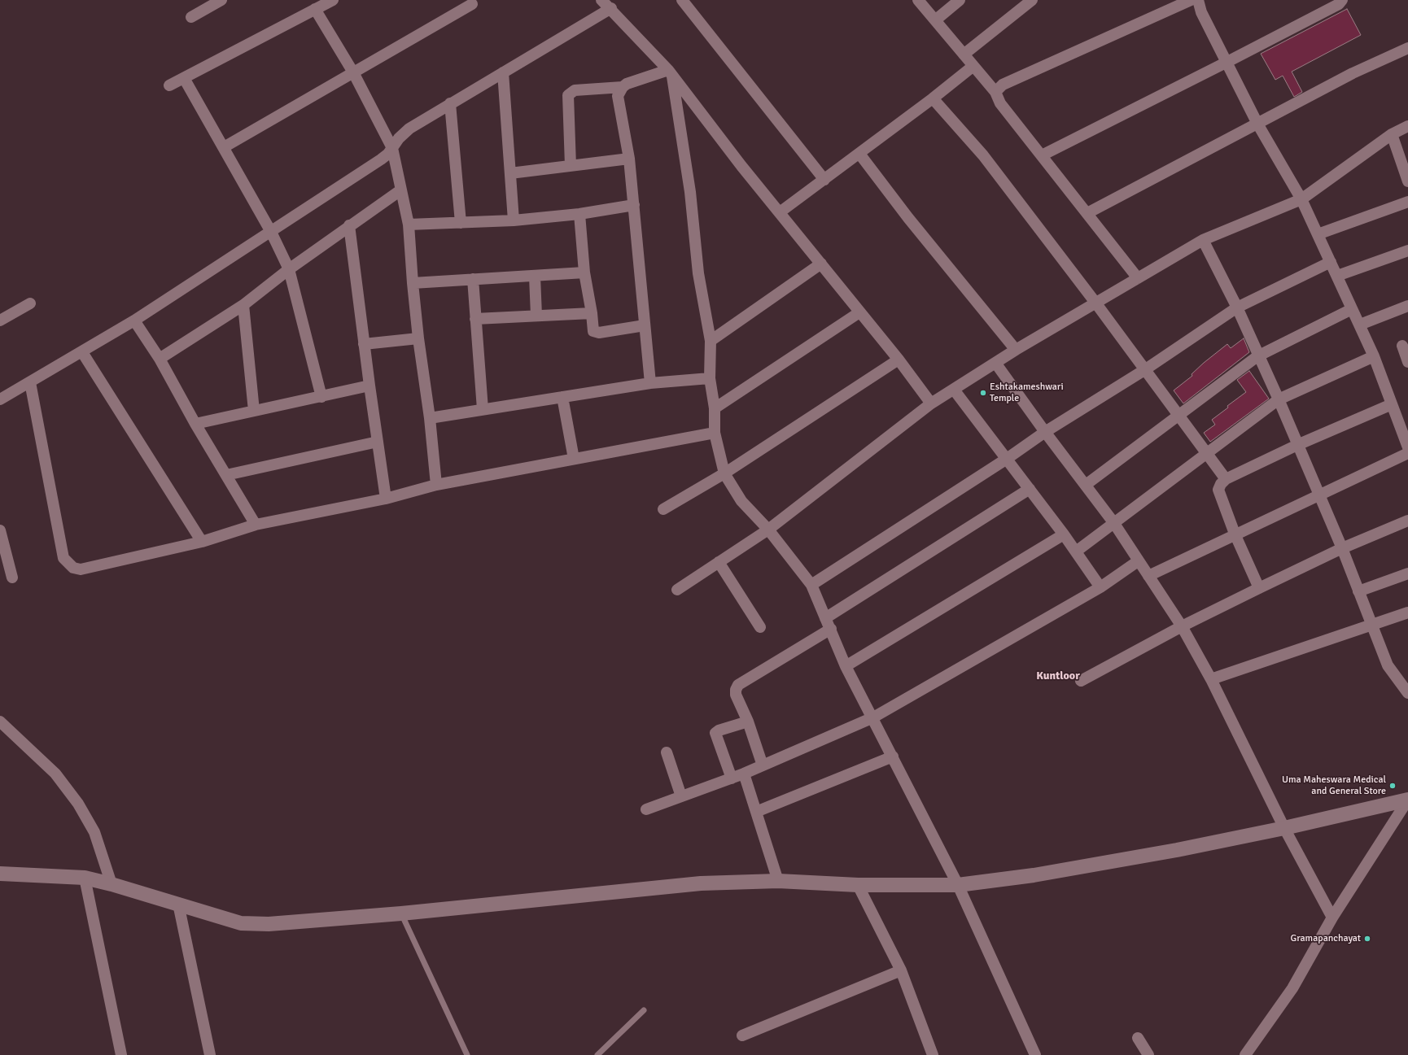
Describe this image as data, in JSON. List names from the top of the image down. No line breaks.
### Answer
{"districts":["Kuntloor"],"places":["Eshtakameshwari Temple","Uma Maheswara Medical and General Store","Gramapanchayat"]}
